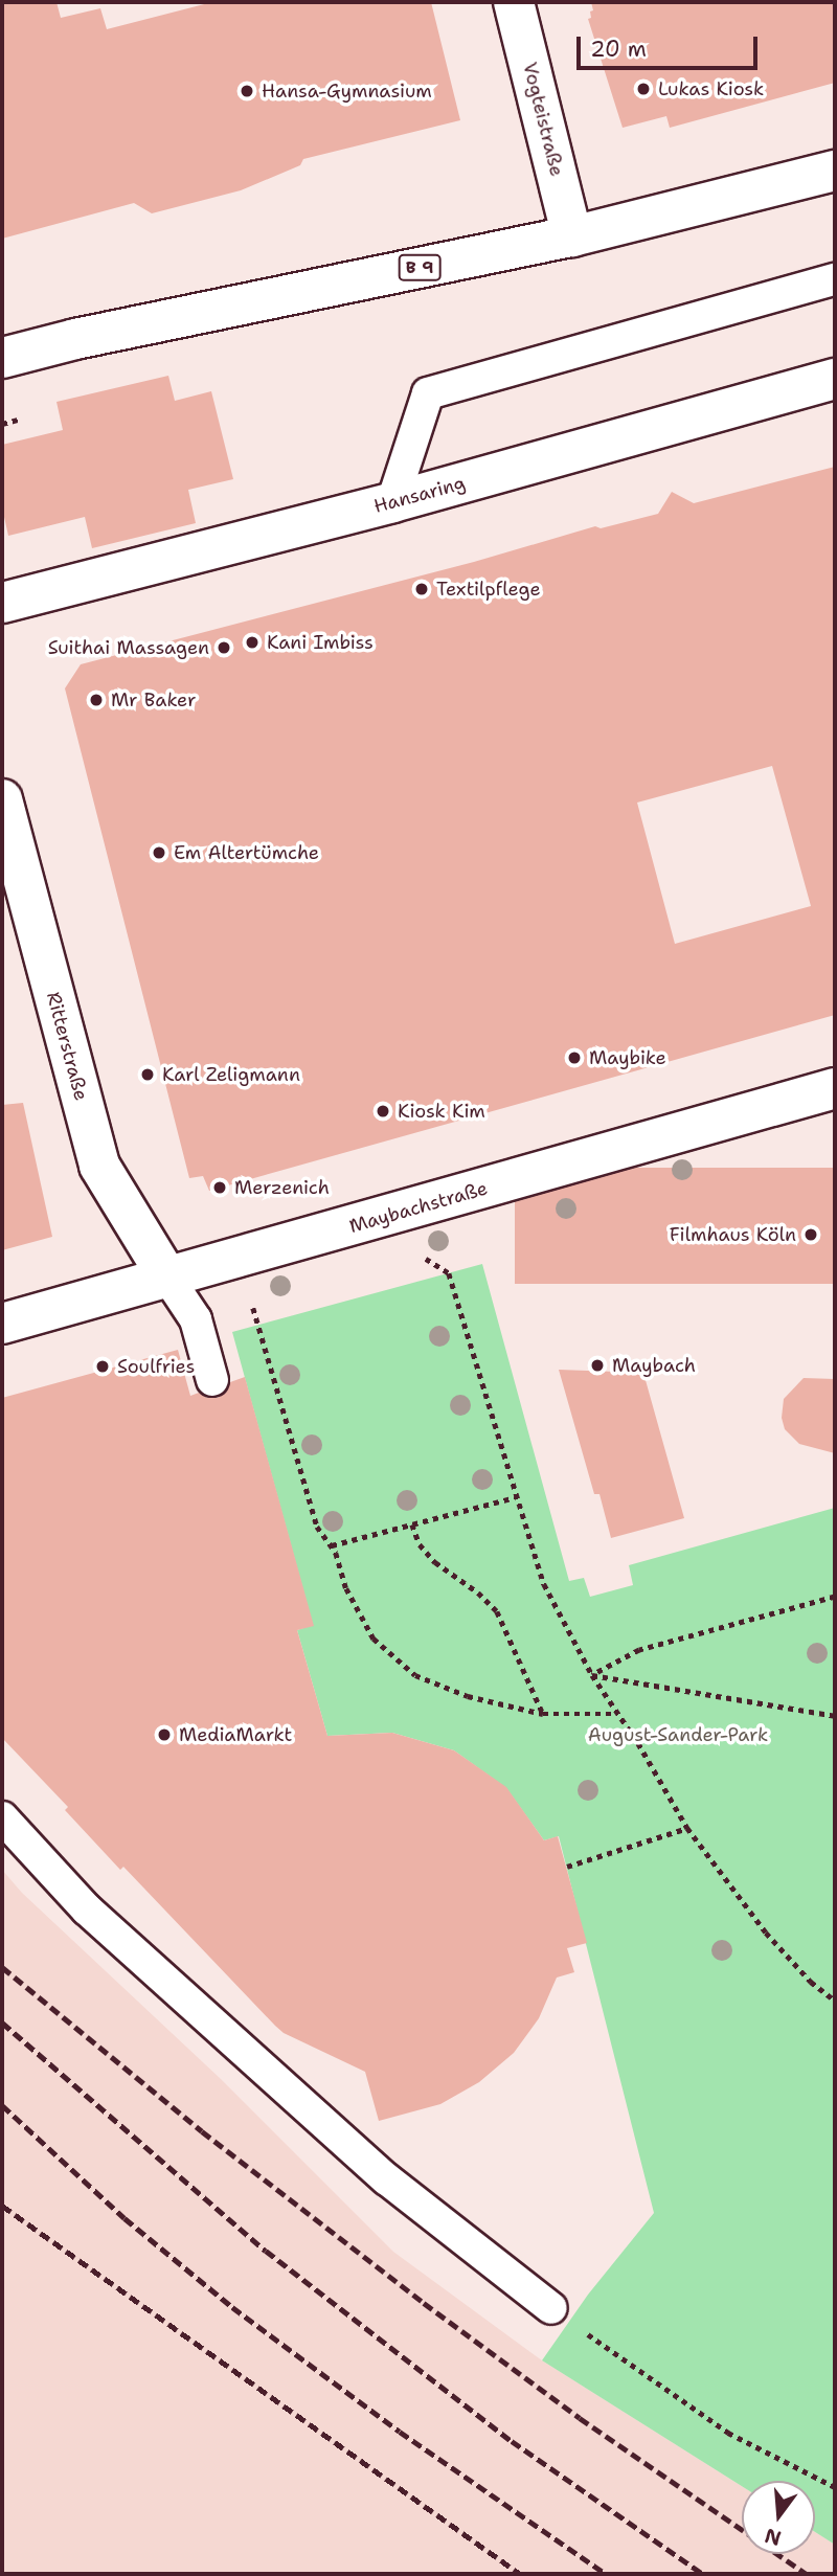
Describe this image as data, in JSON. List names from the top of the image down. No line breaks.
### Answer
{"streets":{"main road":["Vogteistraße","B 9","Hansaring","Ritterstraße","Maybachstraße"]},"crossings":[["Vogteistraße","B 9"],["Ritterstraße","Maybachstraße"]],"parks":["August-Sander-Park"],"places":["Lukas Kiosk","Hansa-Gymnasium","Textilpflege","Kani Imbiss","Suithai Massagen","Mr Baker","Em Altertümche","Maybike","Karl Zeligmann","Kiosk Kim","Merzenich","Filmhaus Köln","Maybach","Soulfries","MediaMarkt"],"scale_bar":"20 m","north":"bottom"}
